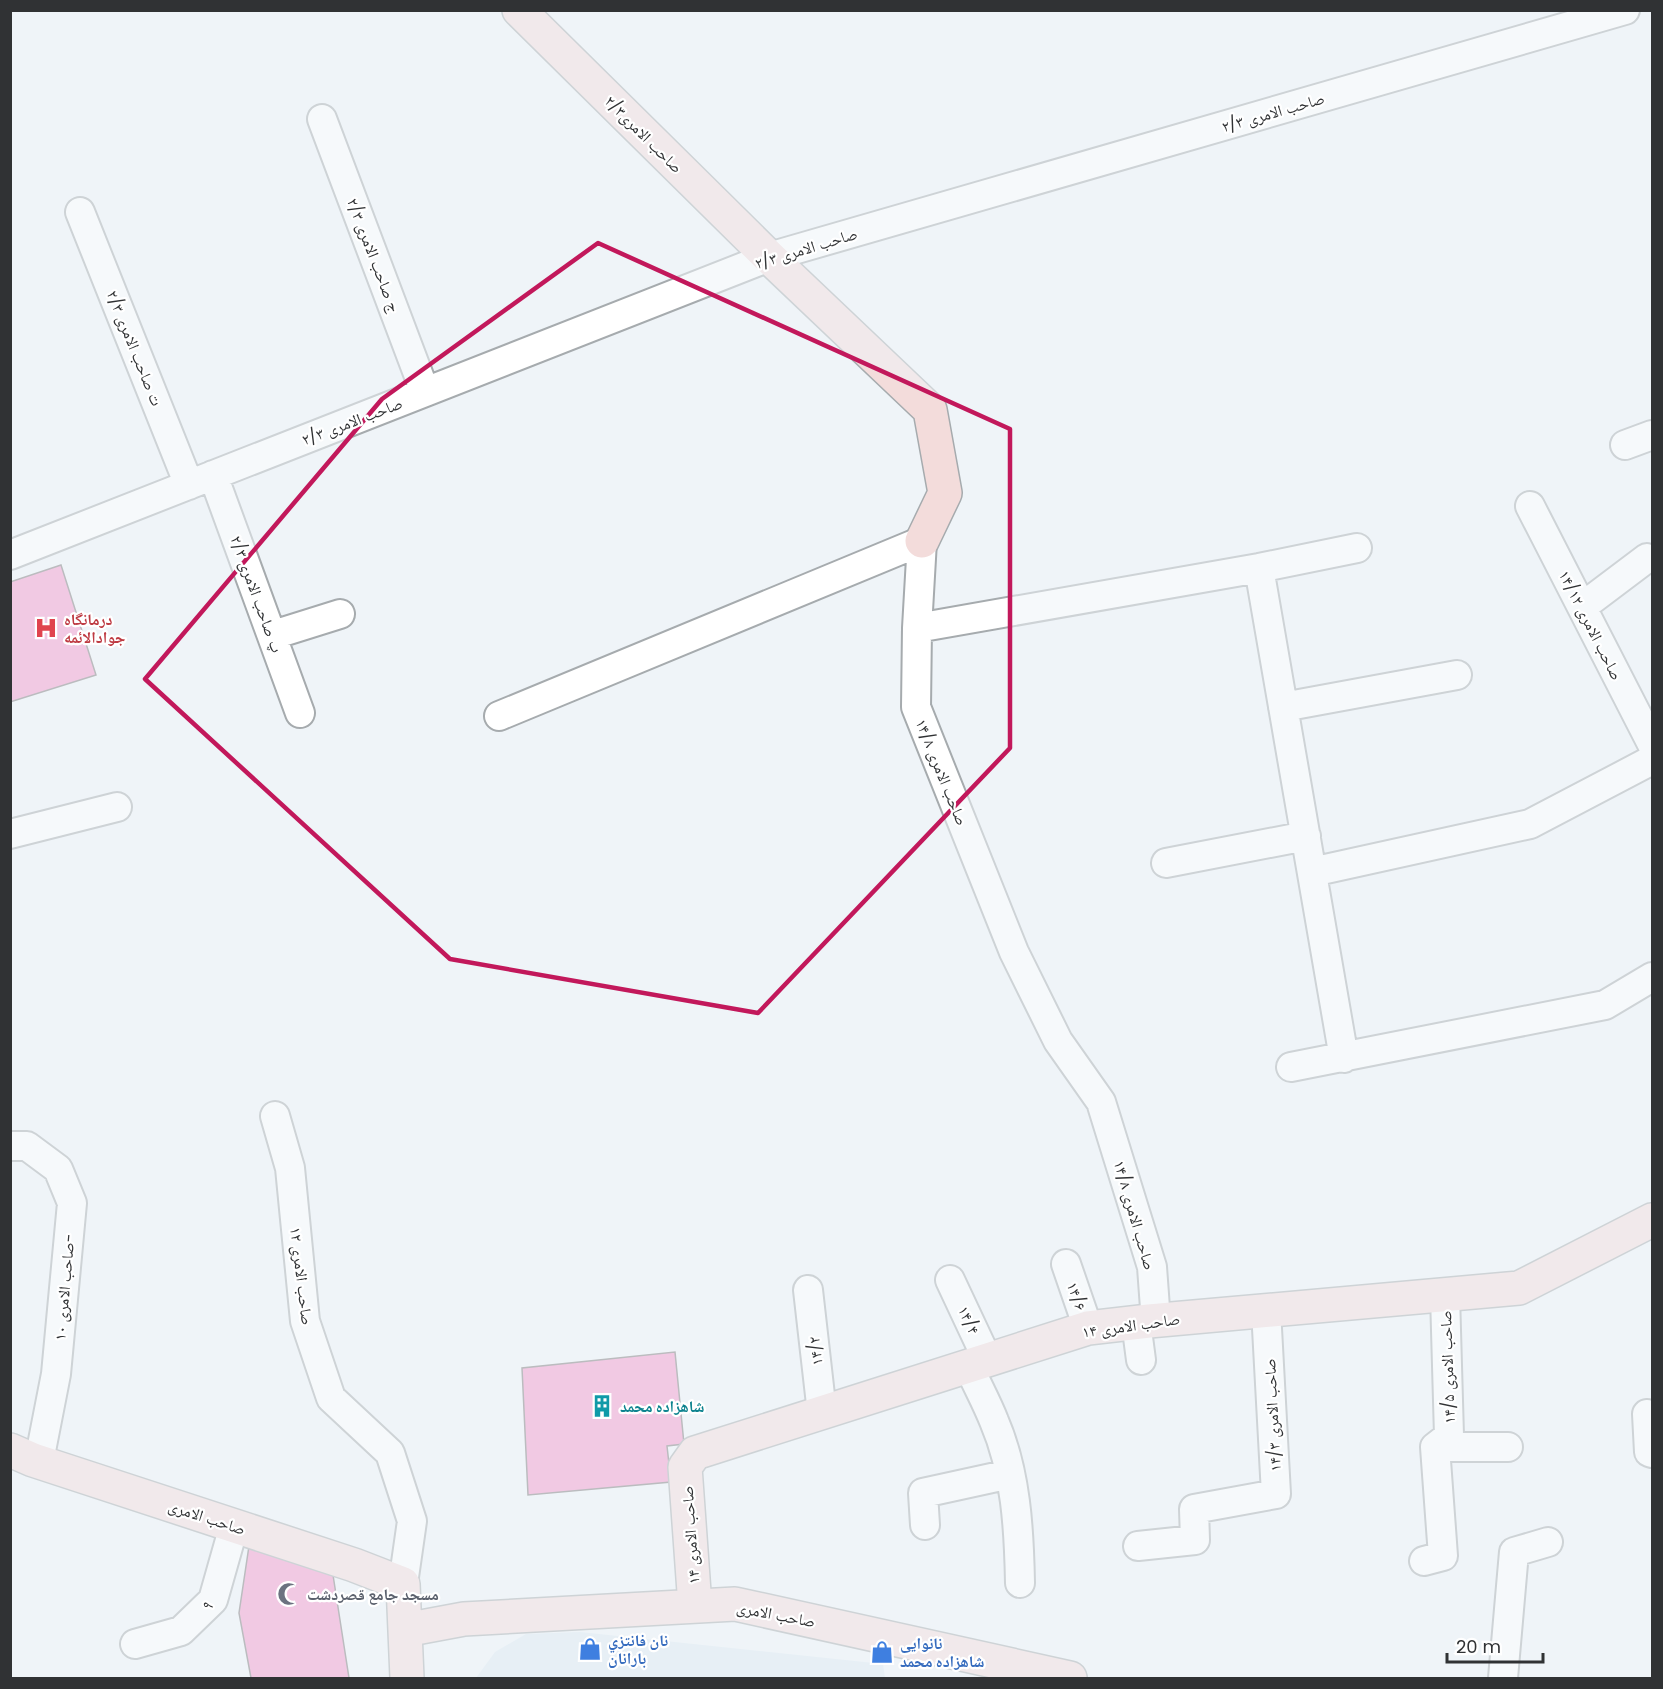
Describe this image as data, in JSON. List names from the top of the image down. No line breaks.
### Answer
{"streets":{"street":["۲/۳ صاحب الامری","صاحب الامری۲/۳","۲/۳ ج صاحب الامری","۲/۳ ت صاحب الامری","۲/۳ پ صاحب الامری","۱۴/۱۲ صاحب الامری","صاحب الامری ۱۴/۸","۱۲ صاحب الامری","۱۰ صاحب الامری-","۱۴/۶","۱۴/۴","۱۴ صاحب الامری","۱۴/۲","۱۴/۵ صاحب الامری","۱۴/۳ صاحب الامری","صاحب الامری","۹"]},"crossings":[["۲/۳ صاحب الامری","صاحب الامری۲/۳"],["۲/۳ صاحب الامری","۲/۳ ج صاحب الامری"],["۲/۳ صاحب الامری","۲/۳ ت صاحب الامری"],["۲/۳ صاحب الامری","۲/۳ پ صاحب الامری"],["۲/۳ صاحب الامری","صاحب الامری ۱۴/۸"],["صاحب الامری۲/۳","صاحب الامری ۱۴/۸"],["۲/۳ ت صاحب الامری","۲/۳ پ صاحب الامری"],["صاحب الامری ۱۴/۸","۱۴ صاحب الامری"],["۱۲ صاحب الامری","صاحب الامری"],["۱۰ صاحب الامری-","صاحب الامری"],["۱۴/۶","۱۴ صاحب الامری"],["۱۴/۴","۱۴ صاحب الامری"],["۱۴ صاحب الامری","۱۴/۲"],["۱۴ صاحب الامری","۱۴/۵ صاحب الامری"],["۱۴ صاحب الامری","۱۴/۳ صاحب الامری"],["۱۴ صاحب الامری","صاحب الامری"],["صاحب الامری","۹"]],"places":{"hospital":["درمانگاه جوادالائمه"],"building":["شاهزاده محمد"],"mosque":["مسجد جامع قصردشت"],"shop":["نان فانتزي بارانان","نانوایی شاهزاده محمد"]},"scale_bar":"20 m"}
